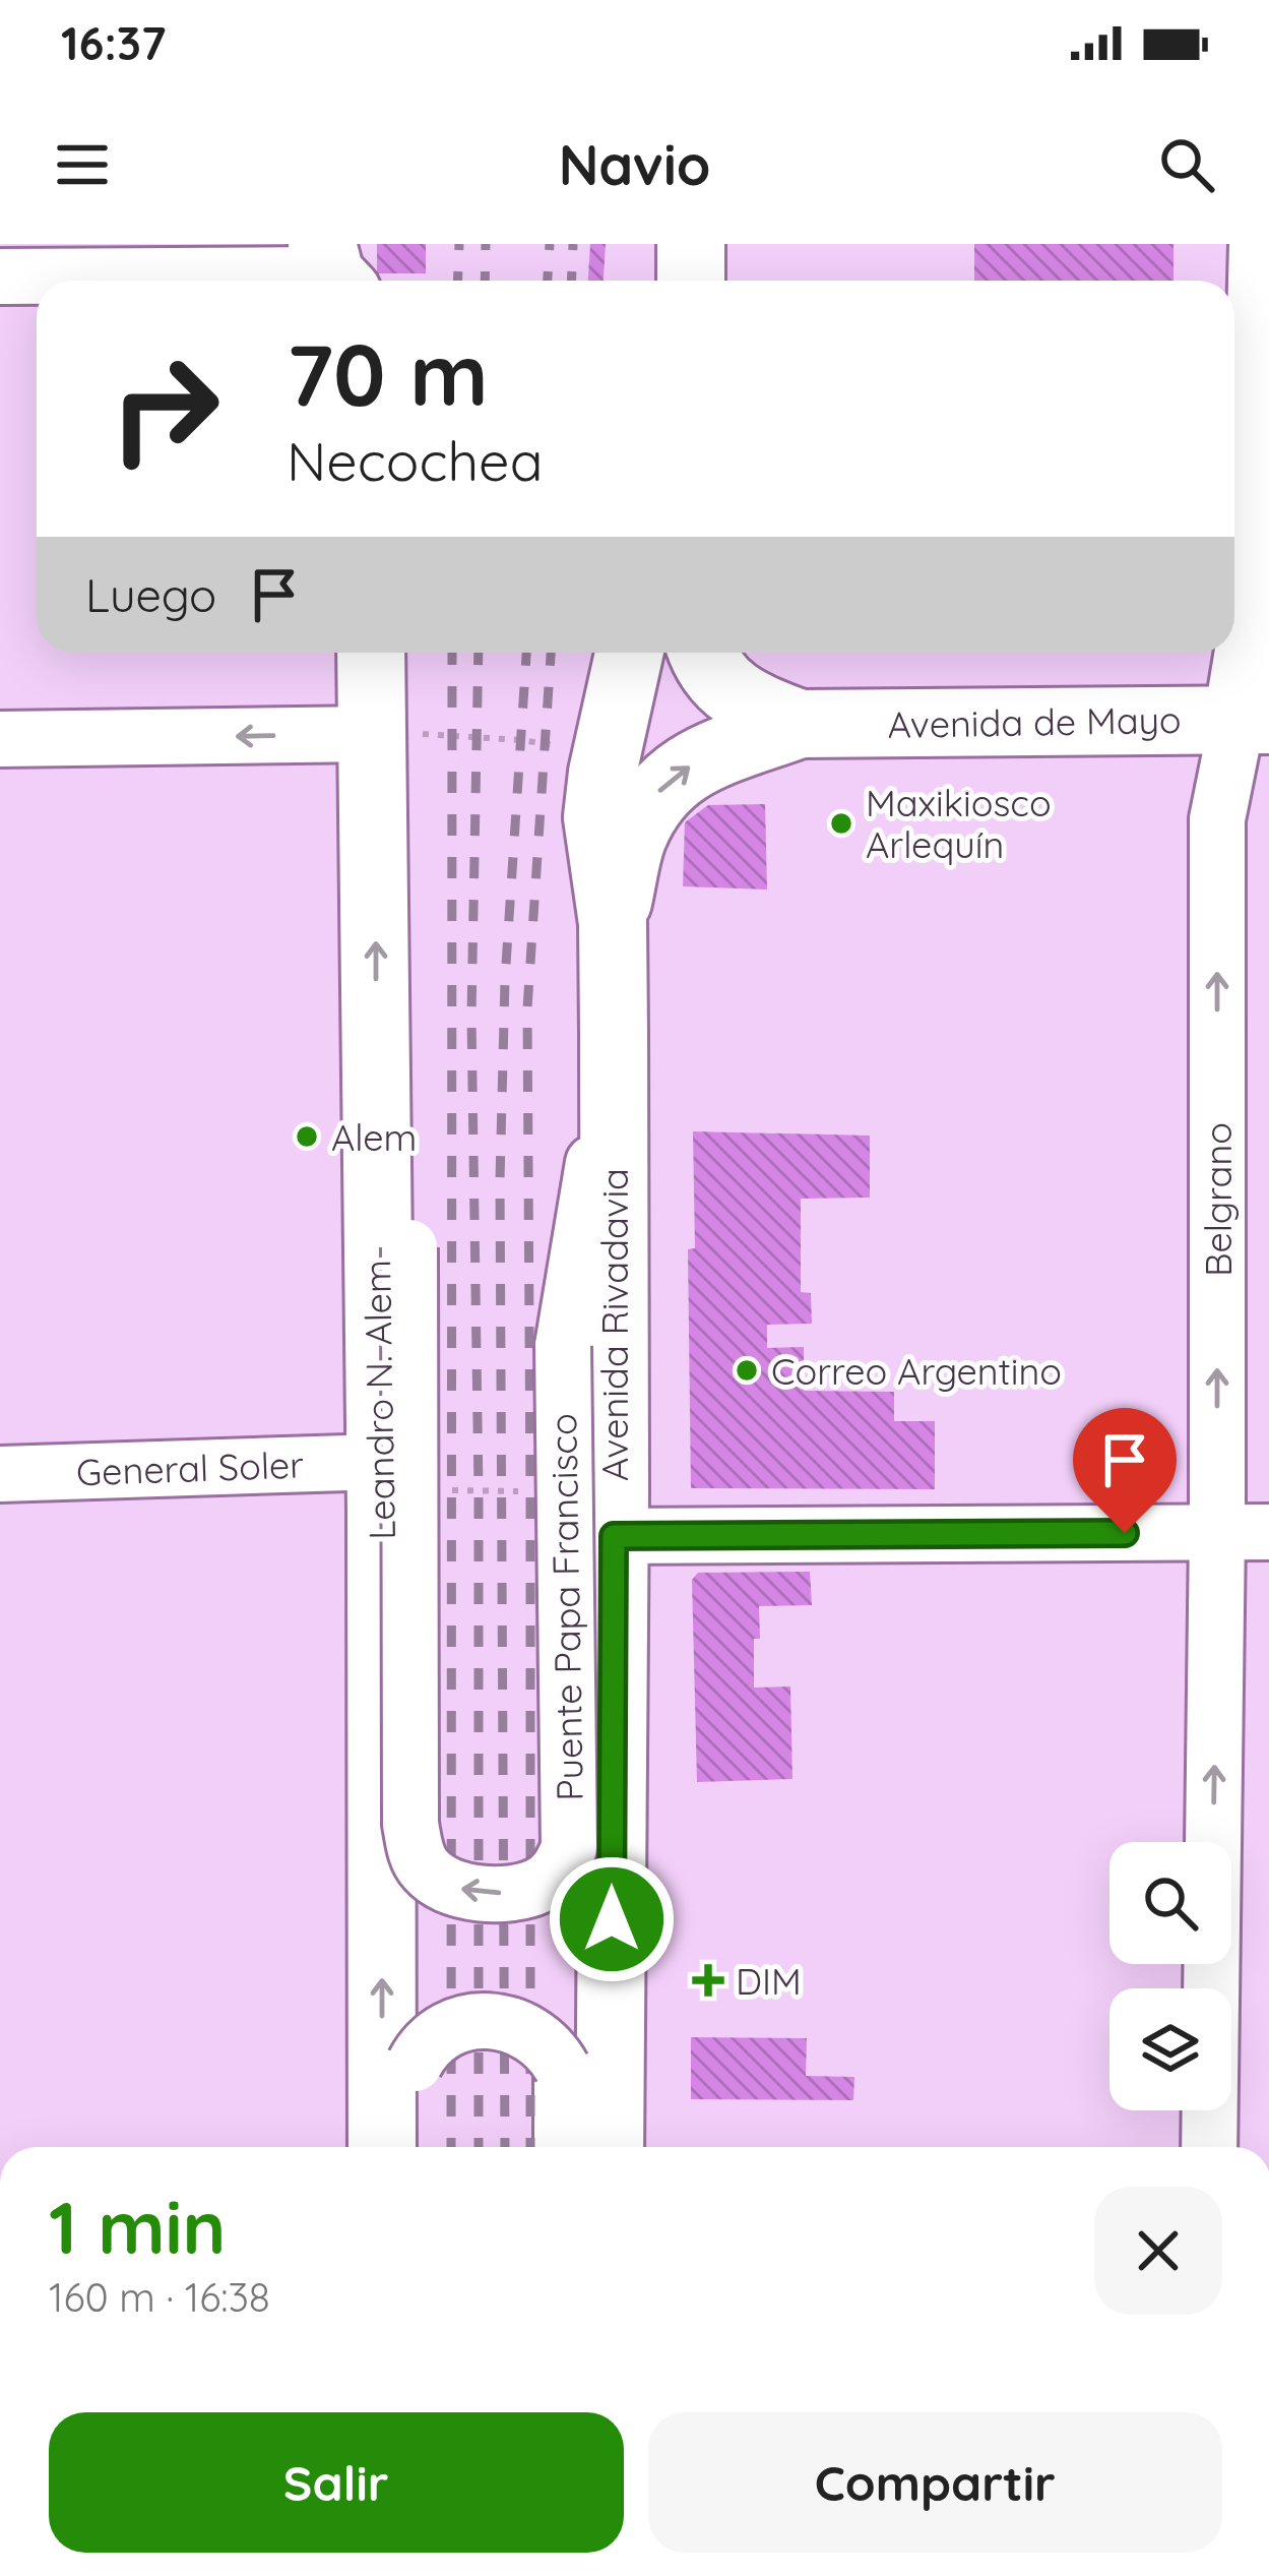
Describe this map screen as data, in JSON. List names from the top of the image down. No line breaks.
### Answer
{"streets":{"main road":["Avenida de Mayo","Belgrano","Avenida Rivadavia","Leandro N. Alem"],"street":["General Soler","Puente Papa Francisco"]},"crossings":[["Avenida de Mayo","Belgrano"],["Avenida de Mayo","Avenida Rivadavia"],["Avenida Rivadavia","Puente Papa Francisco"],["Leandro N. Alem","General Soler"],["Leandro N. Alem","Puente Papa Francisco"]],"one_way":["Belgrano","Leandro N. Alem"],"places":{"other":["Maxikiosco Arlequín","Alem","Correo Argentino"],"health":["DIM"]},"page":{"status":"16:37","header":"Navio","turn":["70 m","Necochea"],"then":"Luego","heading":["1 min","160 m · 16:38"],"buttons":["Salir","Compartir"]}}
